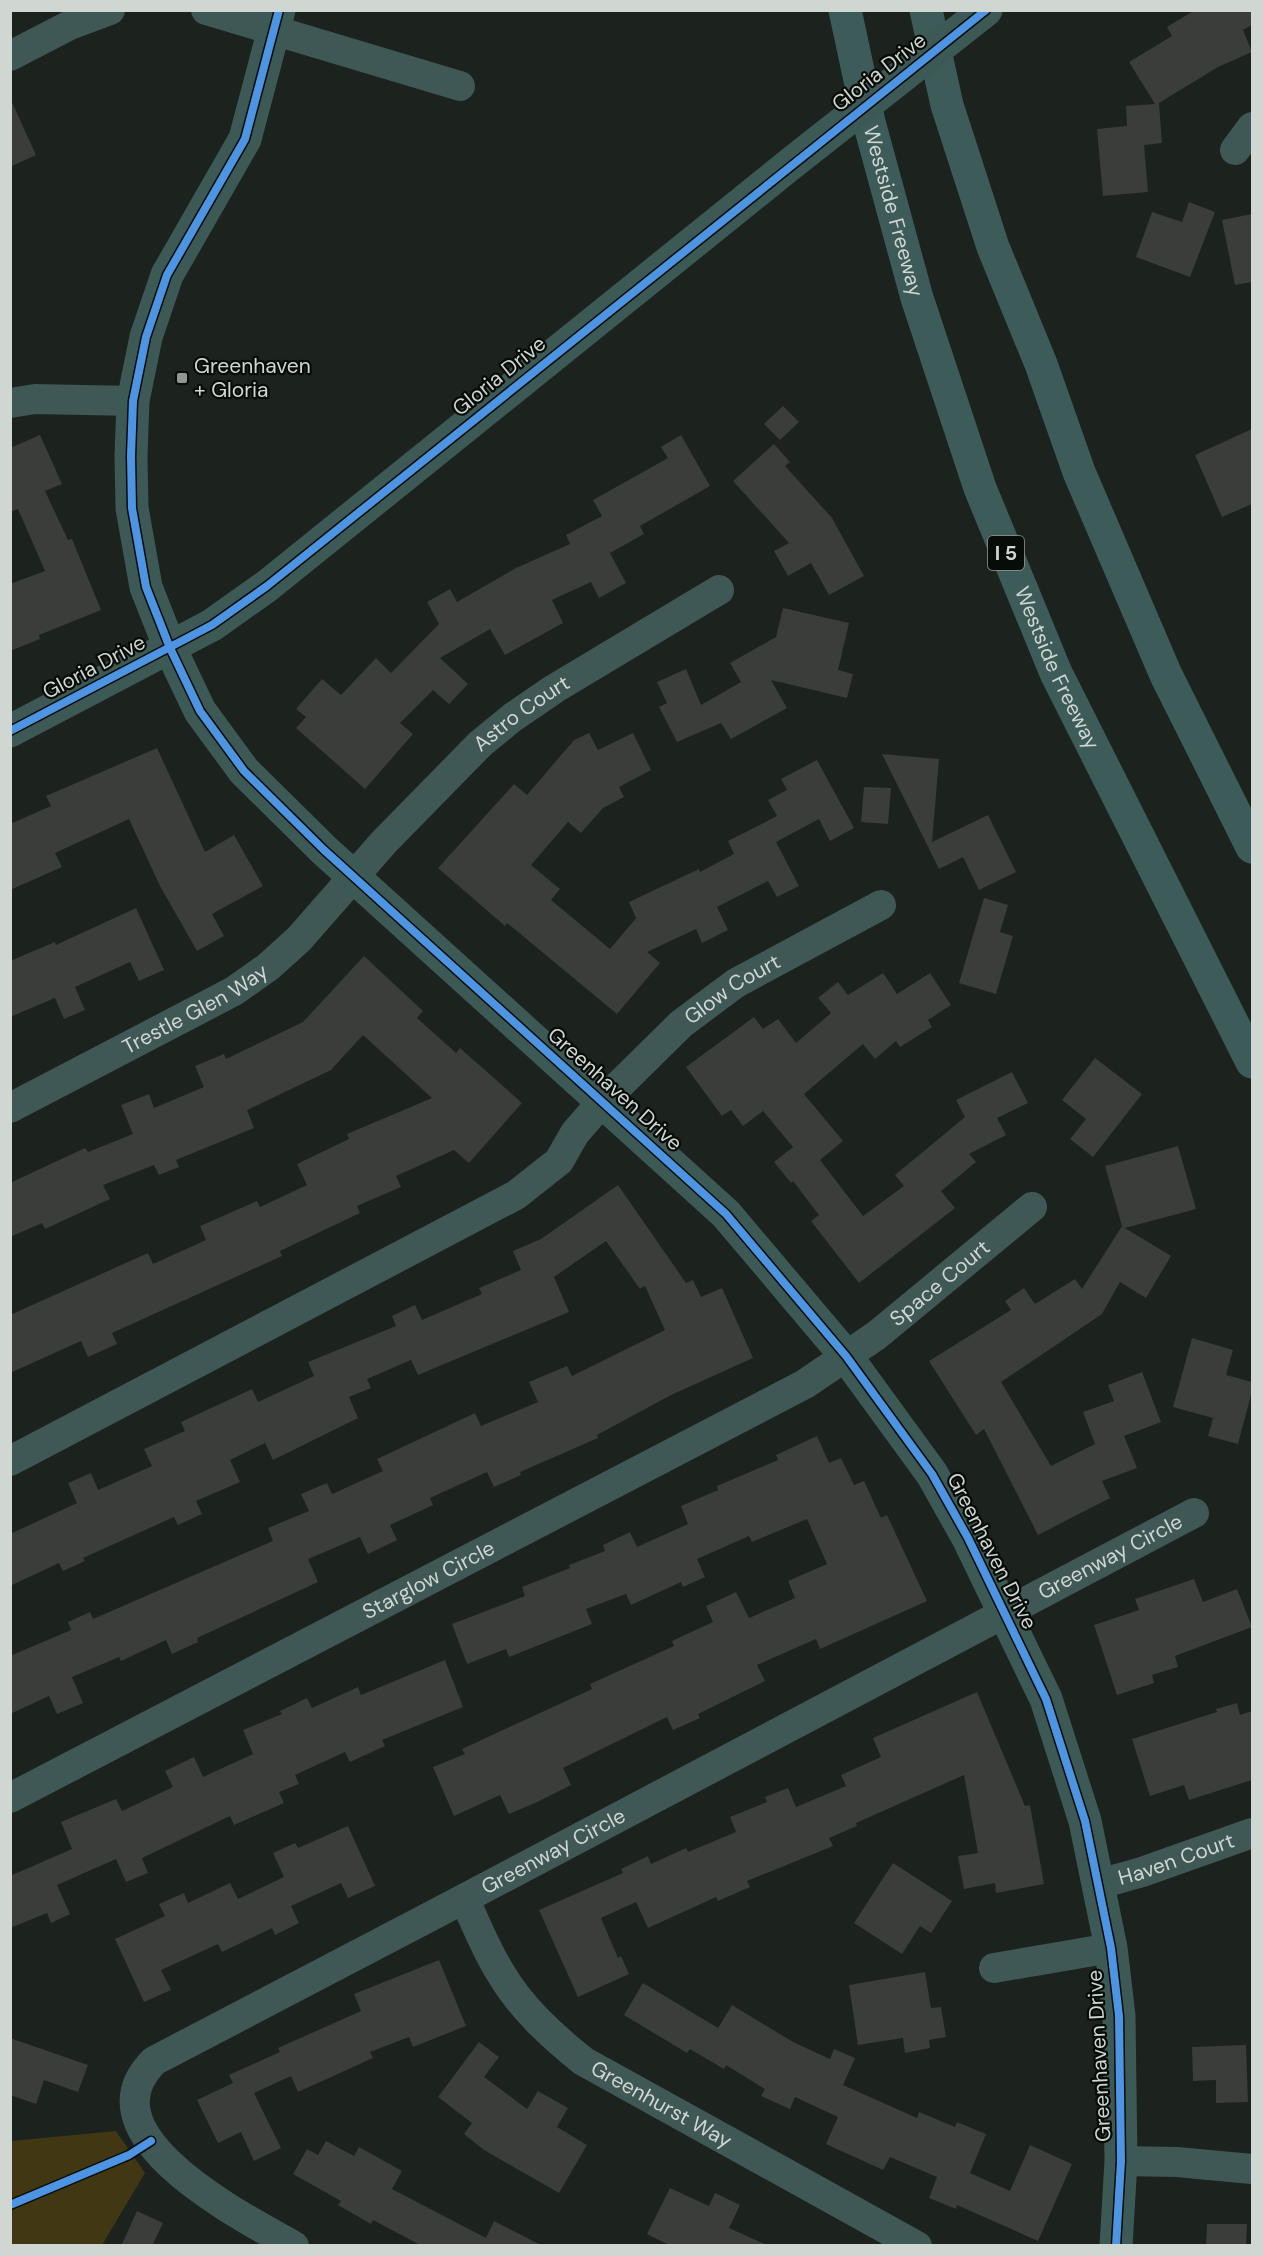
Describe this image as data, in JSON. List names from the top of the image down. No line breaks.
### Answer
{"streets":{"highway":["Westside Freeway","I 5"],"street":["Gloria Drive","Astro Court","Glow Court","Trestle Glen Way","Greenhaven Drive","Space Court","Greenway Circle","Starglow Circle","Haven Court","Greenhurst Way"]},"crossings":[["Gloria Drive","Greenhaven Drive"],["Astro Court","Trestle Glen Way"],["Astro Court","Greenhaven Drive"],["Glow Court","Greenhaven Drive"],["Trestle Glen Way","Greenhaven Drive"],["Greenhaven Drive","Space Court"],["Greenhaven Drive","Greenway Circle"],["Greenhaven Drive","Starglow Circle"],["Greenhaven Drive","Haven Court"],["Space Court","Starglow Circle"],["Greenway Circle","Greenhurst Way"]],"places":{"transit":["Greenhaven + Gloria"]}}
